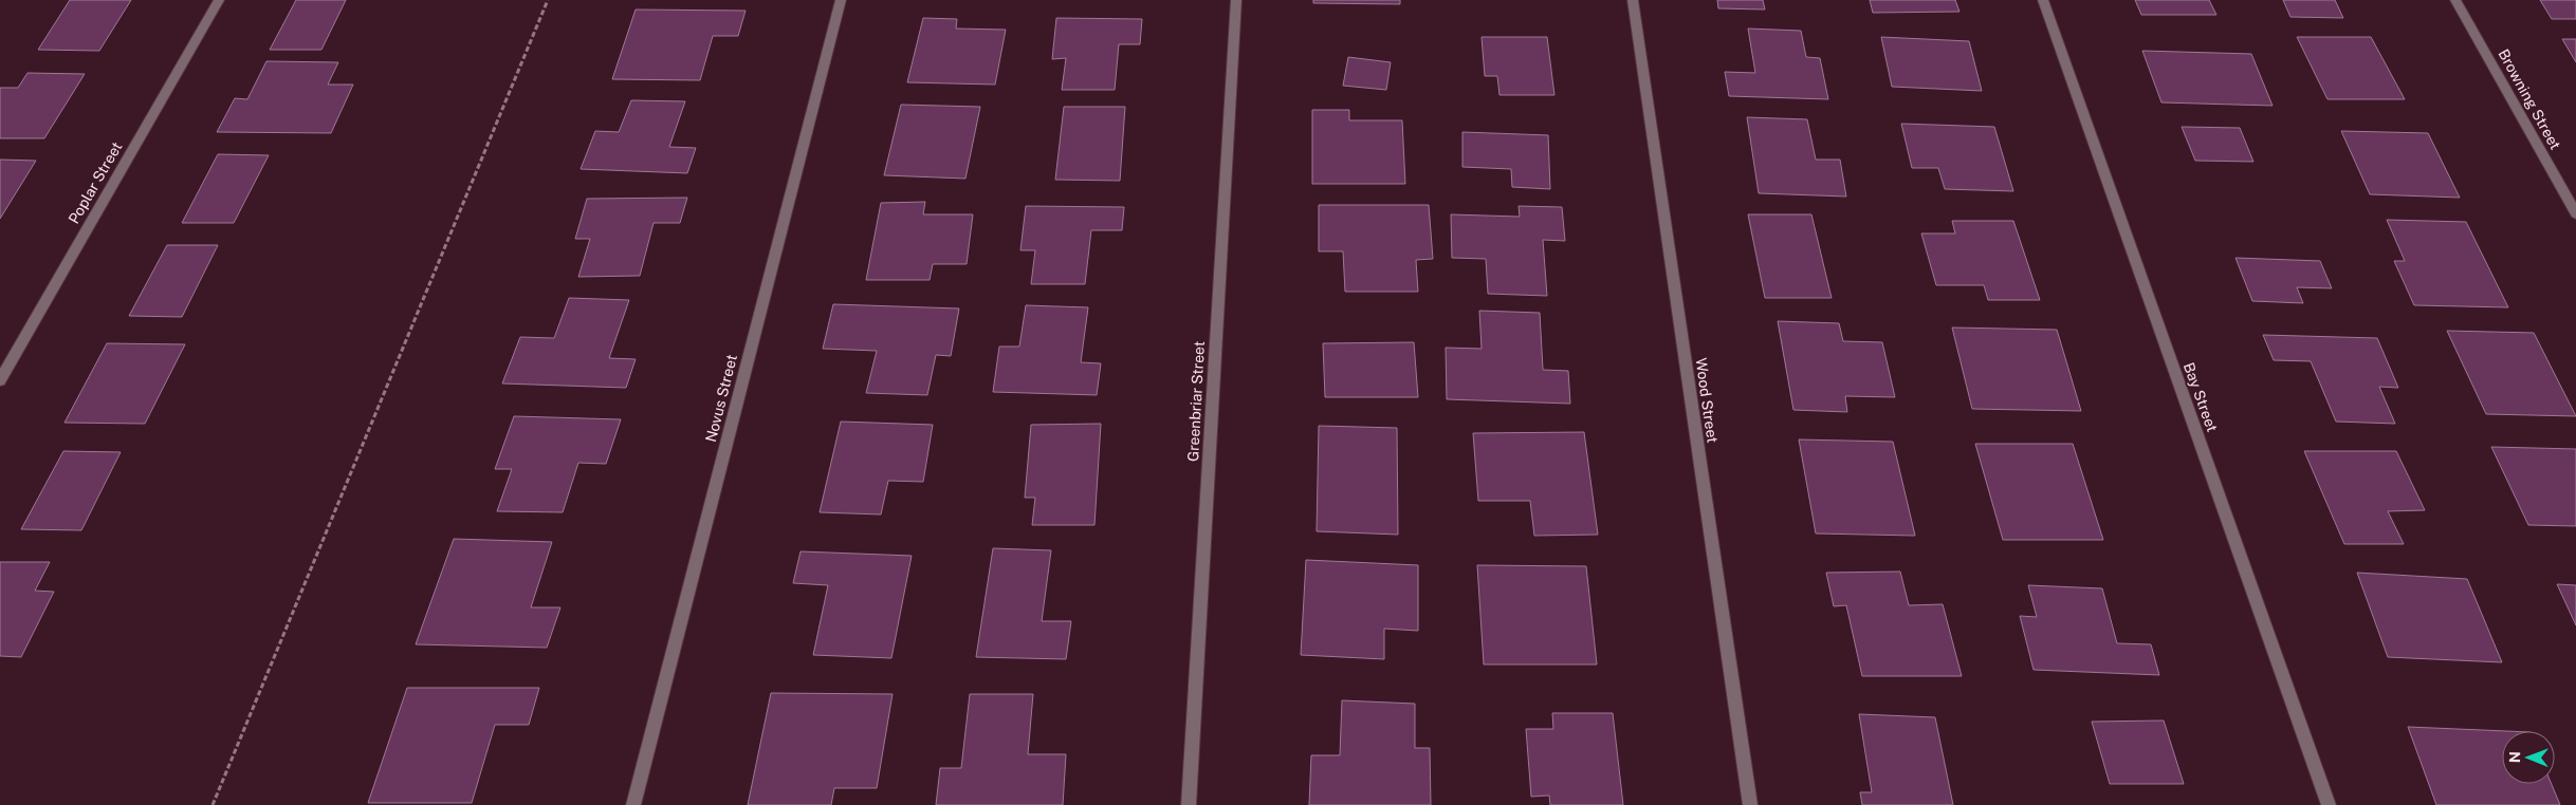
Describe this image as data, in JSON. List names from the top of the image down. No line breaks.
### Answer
{"streets":{"street":["Browning Street","Poplar Street","Bay Street","Novus Street","Wood Street","Greenbriar Street"]},"north":"left"}
